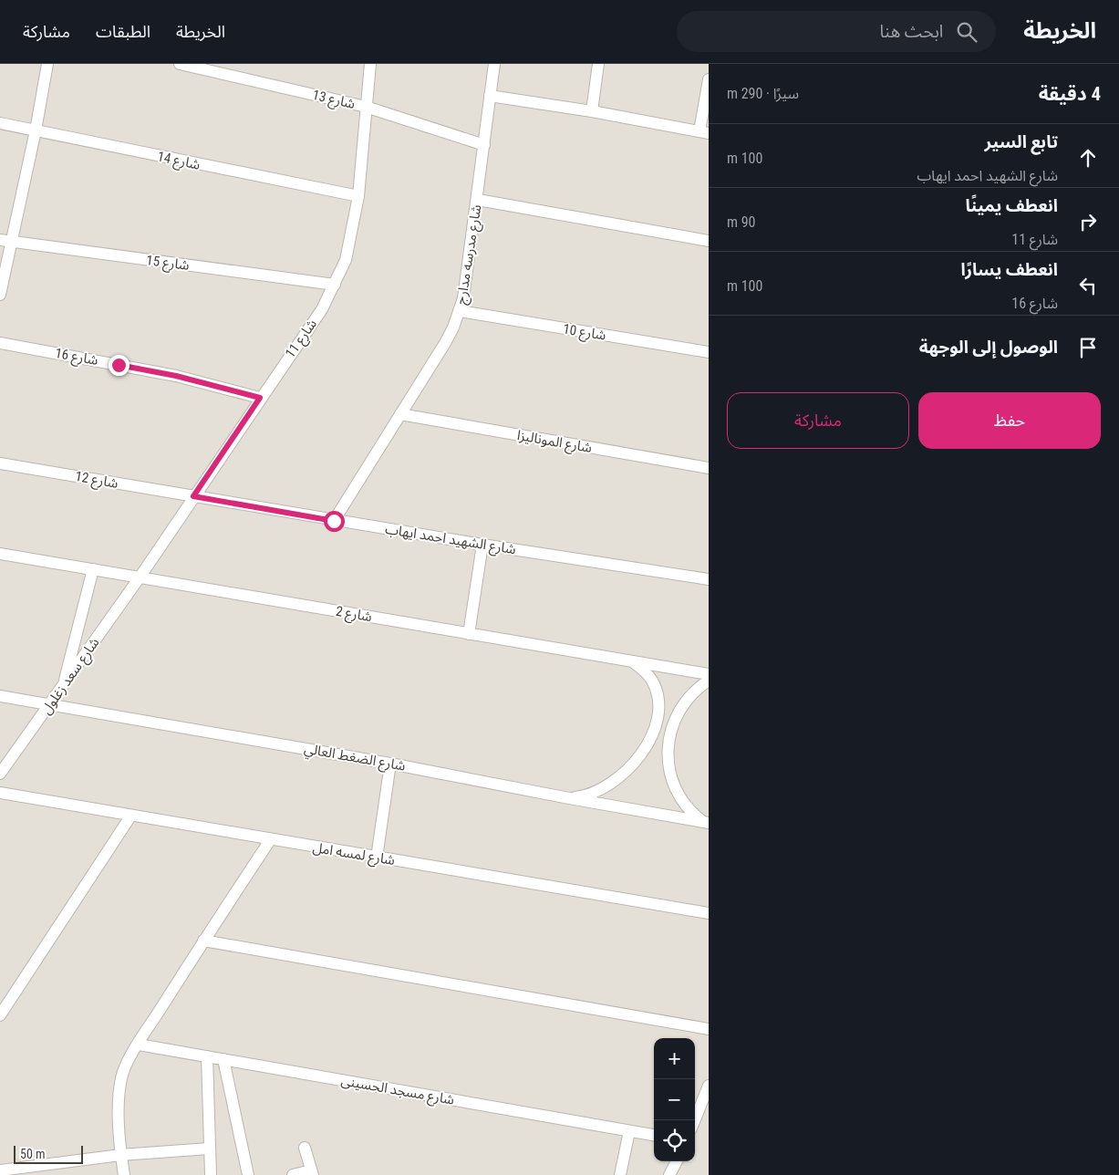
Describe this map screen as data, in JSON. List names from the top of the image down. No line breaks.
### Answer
{"streets":{"street":["شارع 13","شارع 14","شارع مدرسه مدارج","شارع 15","شارع 10","شارع 11","شارع 16","شارع الموناليزا","شارع 12","شارع الشهيد احمد ايهاب","شارع 2","شارع سعد زغلول","شارع الضغط العالي","شارع لمسه امل","شارع مسجد الحسينى"]},"crossings":[["شارع 13","شارع مدرسه مدارج"],["شارع 13","شارع 11"],["شارع 14","شارع 11"],["شارع مدرسه مدارج","شارع 10"],["شارع مدرسه مدارج","شارع الموناليزا"],["شارع مدرسه مدارج","شارع الشهيد احمد ايهاب"],["شارع 15","شارع 11"],["شارع 11","شارع 16"],["شارع 11","شارع 12"],["شارع 11","شارع الشهيد احمد ايهاب"],["شارع 11","شارع 2"],["شارع 11","شارع سعد زغلول"],["شارع 12","شارع الشهيد احمد ايهاب"],["شارع 2","شارع سعد زغلول"],["شارع سعد زغلول","شارع الضغط العالي"]],"scale_bar":"50 m","page":{"header":"الخريطة","search":"ابحث هنا","nav":["الخريطة","الطبقات","مشاركة"],"heading":["4 دقيقة","سيرًا · 290 m"],"list":[["تابع السير","شارع الشهيد احمد ايهاب","100 m"],["انعطف يمينًا","شارع 11","90 m"],["انعطف يسارًا","شارع 16","100 m"],"الوصول إلى الوجهة"],"buttons":["حفظ","مشاركة"],"map_buttons":["+","−"],"scale":"50 m"}}
